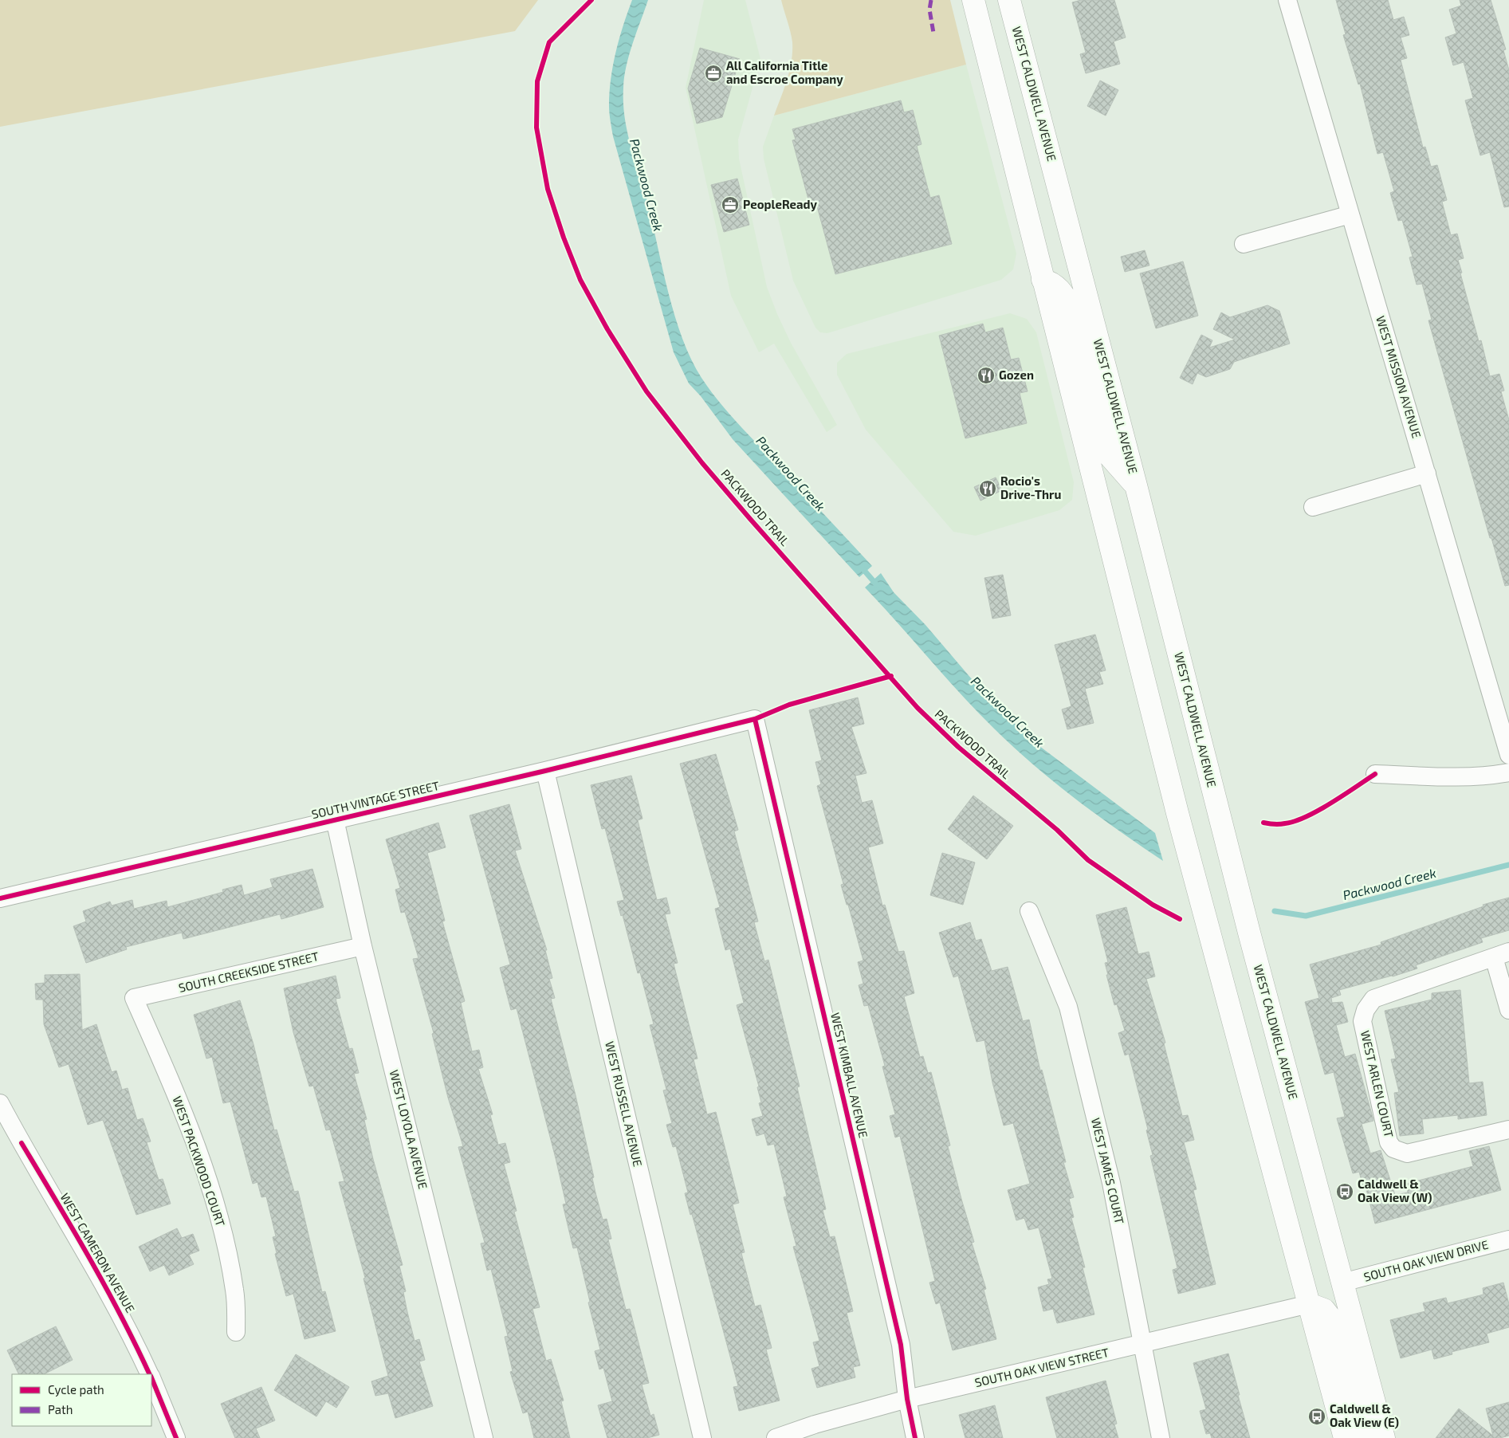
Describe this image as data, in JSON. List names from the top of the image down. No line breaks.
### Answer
{"streets":{"main road":["WEST CALDWELL AVENUE"],"street":["WEST MISSION AVENUE","SOUTH VINTAGE STREET","SOUTH CREEKSIDE STREET","WEST KIMBALL AVENUE","WEST ARLEN COURT","WEST RUSSELL AVENUE","WEST LOYOLA AVENUE","WEST PACKWOOD COURT","WEST JAMES COURT","WEST CAMERON AVENUE","SOUTH OAK VIEW DRIVE","SOUTH OAK VIEW STREET"],"cycle path":["PACKWOOD TRAIL"]},"crossings":[["WEST CALDWELL AVENUE","SOUTH OAK VIEW DRIVE"],["SOUTH VINTAGE STREET","WEST KIMBALL AVENUE"],["SOUTH VINTAGE STREET","WEST RUSSELL AVENUE"],["SOUTH VINTAGE STREET","WEST LOYOLA AVENUE"],["SOUTH CREEKSIDE STREET","WEST LOYOLA AVENUE"],["SOUTH CREEKSIDE STREET","WEST PACKWOOD COURT"],["WEST KIMBALL AVENUE","SOUTH OAK VIEW STREET"],["WEST JAMES COURT","SOUTH OAK VIEW STREET"]],"water":["Packwood Creek"],"places":{"office":["All California Title and Escroe Company","PeopleReady"],"restaurant":["Gozen","Rocio's Drive-Thru"],"bus stop":["Caldwell & Oak View (W)","Caldwell & Oak View (E)"]},"legend":["Cycle path","Path"]}
